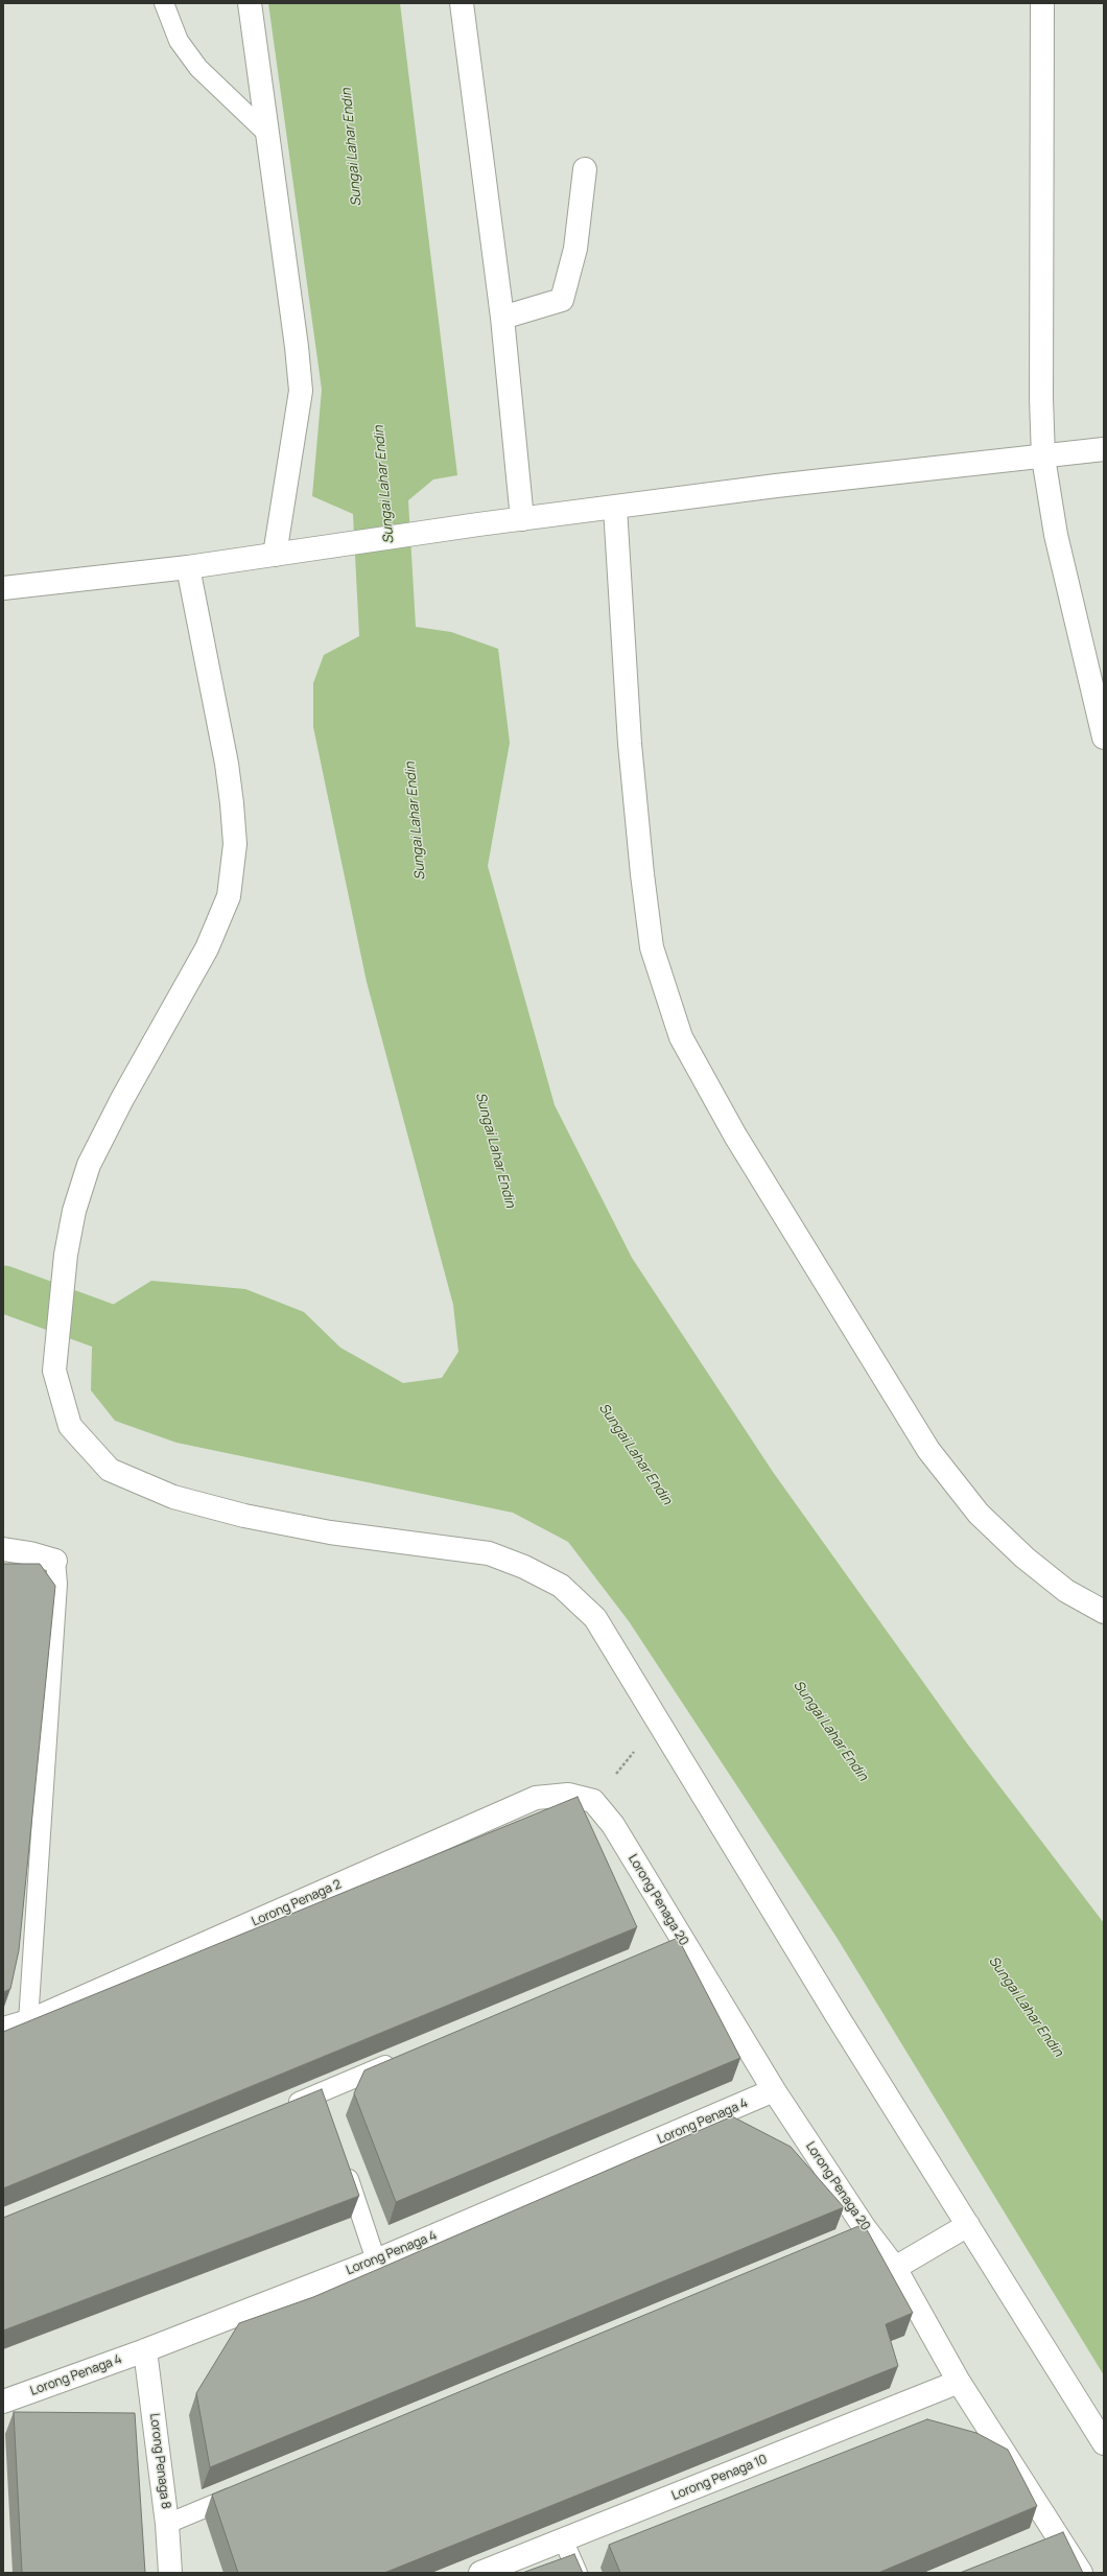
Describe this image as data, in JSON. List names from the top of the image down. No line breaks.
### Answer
{"streets":{"street":["Lorong Penaga 20","Lorong Penaga 2","Lorong Penaga 4","Lorong Penaga 8","Lorong Penaga 10"]},"crossings":[["Lorong Penaga 20","Lorong Penaga 2"],["Lorong Penaga 20","Lorong Penaga 4"],["Lorong Penaga 20","Lorong Penaga 10"],["Lorong Penaga 4","Lorong Penaga 8"]],"water":["Sungai Lahar Endin"]}
